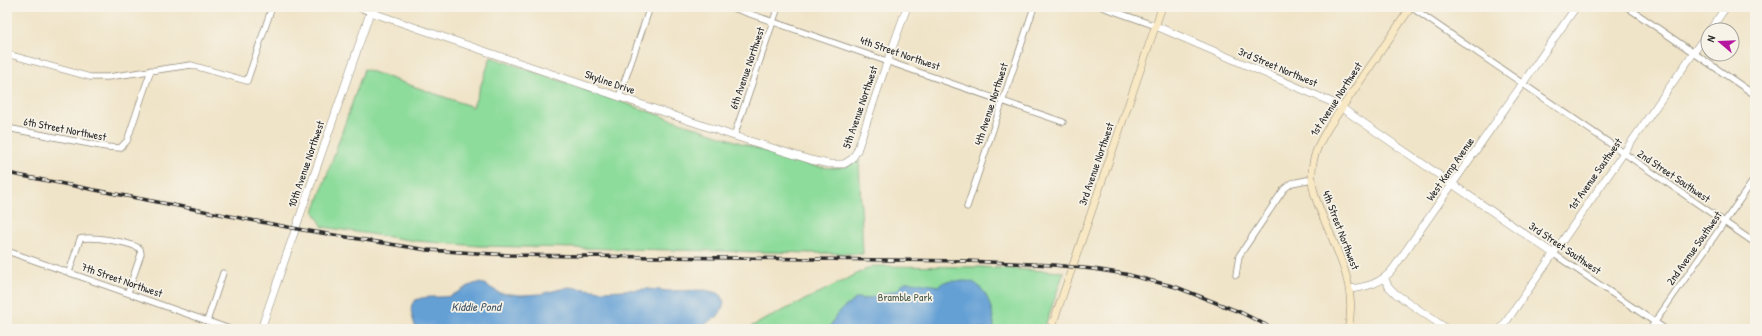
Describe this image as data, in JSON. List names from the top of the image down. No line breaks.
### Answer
{"streets":{"main road":["4th Street Northwest","1st Avenue Northwest","3rd Avenue Northwest"],"street":["3rd Street Northwest","6th Avenue Northwest","Skyline Drive","4th Avenue Northwest","5th Avenue Northwest","6th Street Northwest","10th Avenue Northwest","West Kemp Avenue","1st Avenue Southwest","2nd Street Southwest","3rd Street Southwest","2nd Avenue Southwest","7th Street Northwest"]},"crossings":[["4th Street Northwest","6th Avenue Northwest"],["4th Street Northwest","1st Avenue Northwest"],["4th Street Northwest","4th Avenue Northwest"],["4th Street Northwest","5th Avenue Northwest"],["4th Street Northwest","West Kemp Avenue"],["3rd Street Northwest","1st Avenue Northwest"],["3rd Street Northwest","3rd Avenue Northwest"],["3rd Street Northwest","West Kemp Avenue"],["3rd Street Northwest","3rd Street Southwest"],["6th Avenue Northwest","Skyline Drive"],["Skyline Drive","5th Avenue Northwest"],["Skyline Drive","10th Avenue Northwest"],["1st Avenue Northwest","2nd Street Southwest"],["West Kemp Avenue","2nd Street Southwest"],["West Kemp Avenue","3rd Street Southwest"],["1st Avenue Southwest","2nd Street Southwest"],["1st Avenue Southwest","3rd Street Southwest"],["2nd Street Southwest","2nd Avenue Southwest"],["3rd Street Southwest","2nd Avenue Southwest"]],"water":["Kiddie Pond"],"parks":["Bramble Park"],"north":"left"}
